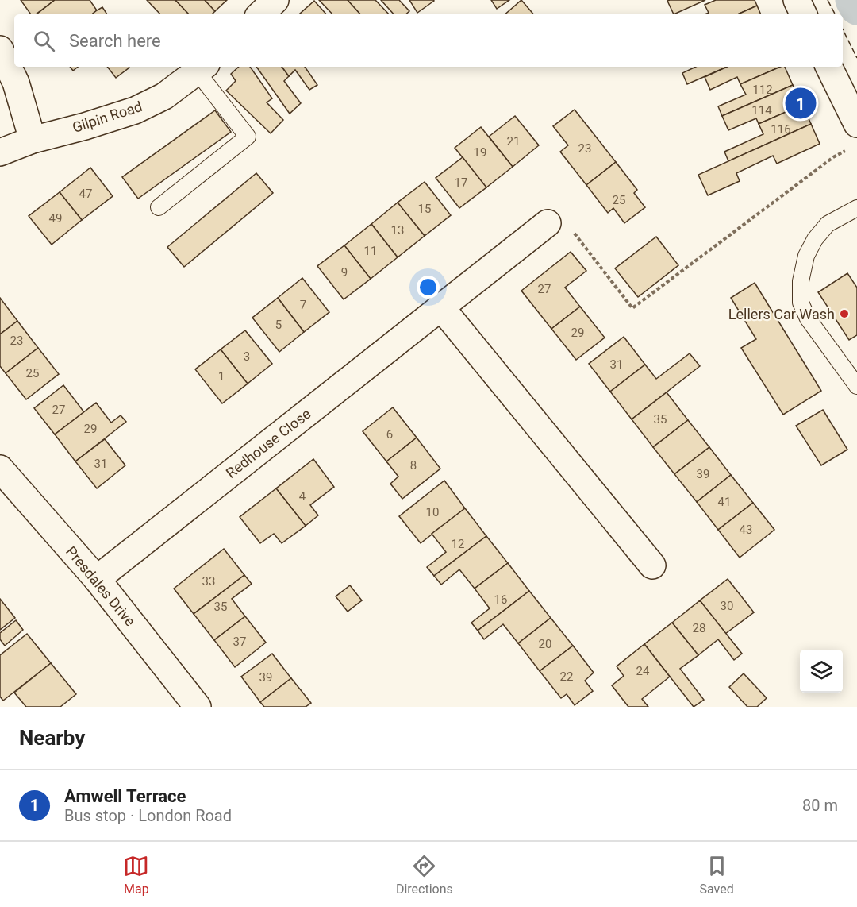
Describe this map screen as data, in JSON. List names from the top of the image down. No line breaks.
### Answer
{"streets":{"street":["Gilpin Road","Redhouse Close","Presdales Drive"]},"crossings":[["Redhouse Close","Presdales Drive"]],"places":["Lellers Car Wash"],"house_numbers":["112","114","116","21","23","19","17","47","25","15","49","13","11","9","27","7","5","29","23","3","31","25","1","27","35","29","6","31","8","39","4","41","10","43","12","33","16","30","35","28","37","20","24","22","39"],"page":{"search":"Search here","pins":"1","heading":"Nearby","list":[{"mark":"1","name":"Amwell Terrace","note":"Bus stop · London Road","value":"80 m"}],"nav":["Map","Directions","Saved"]}}
